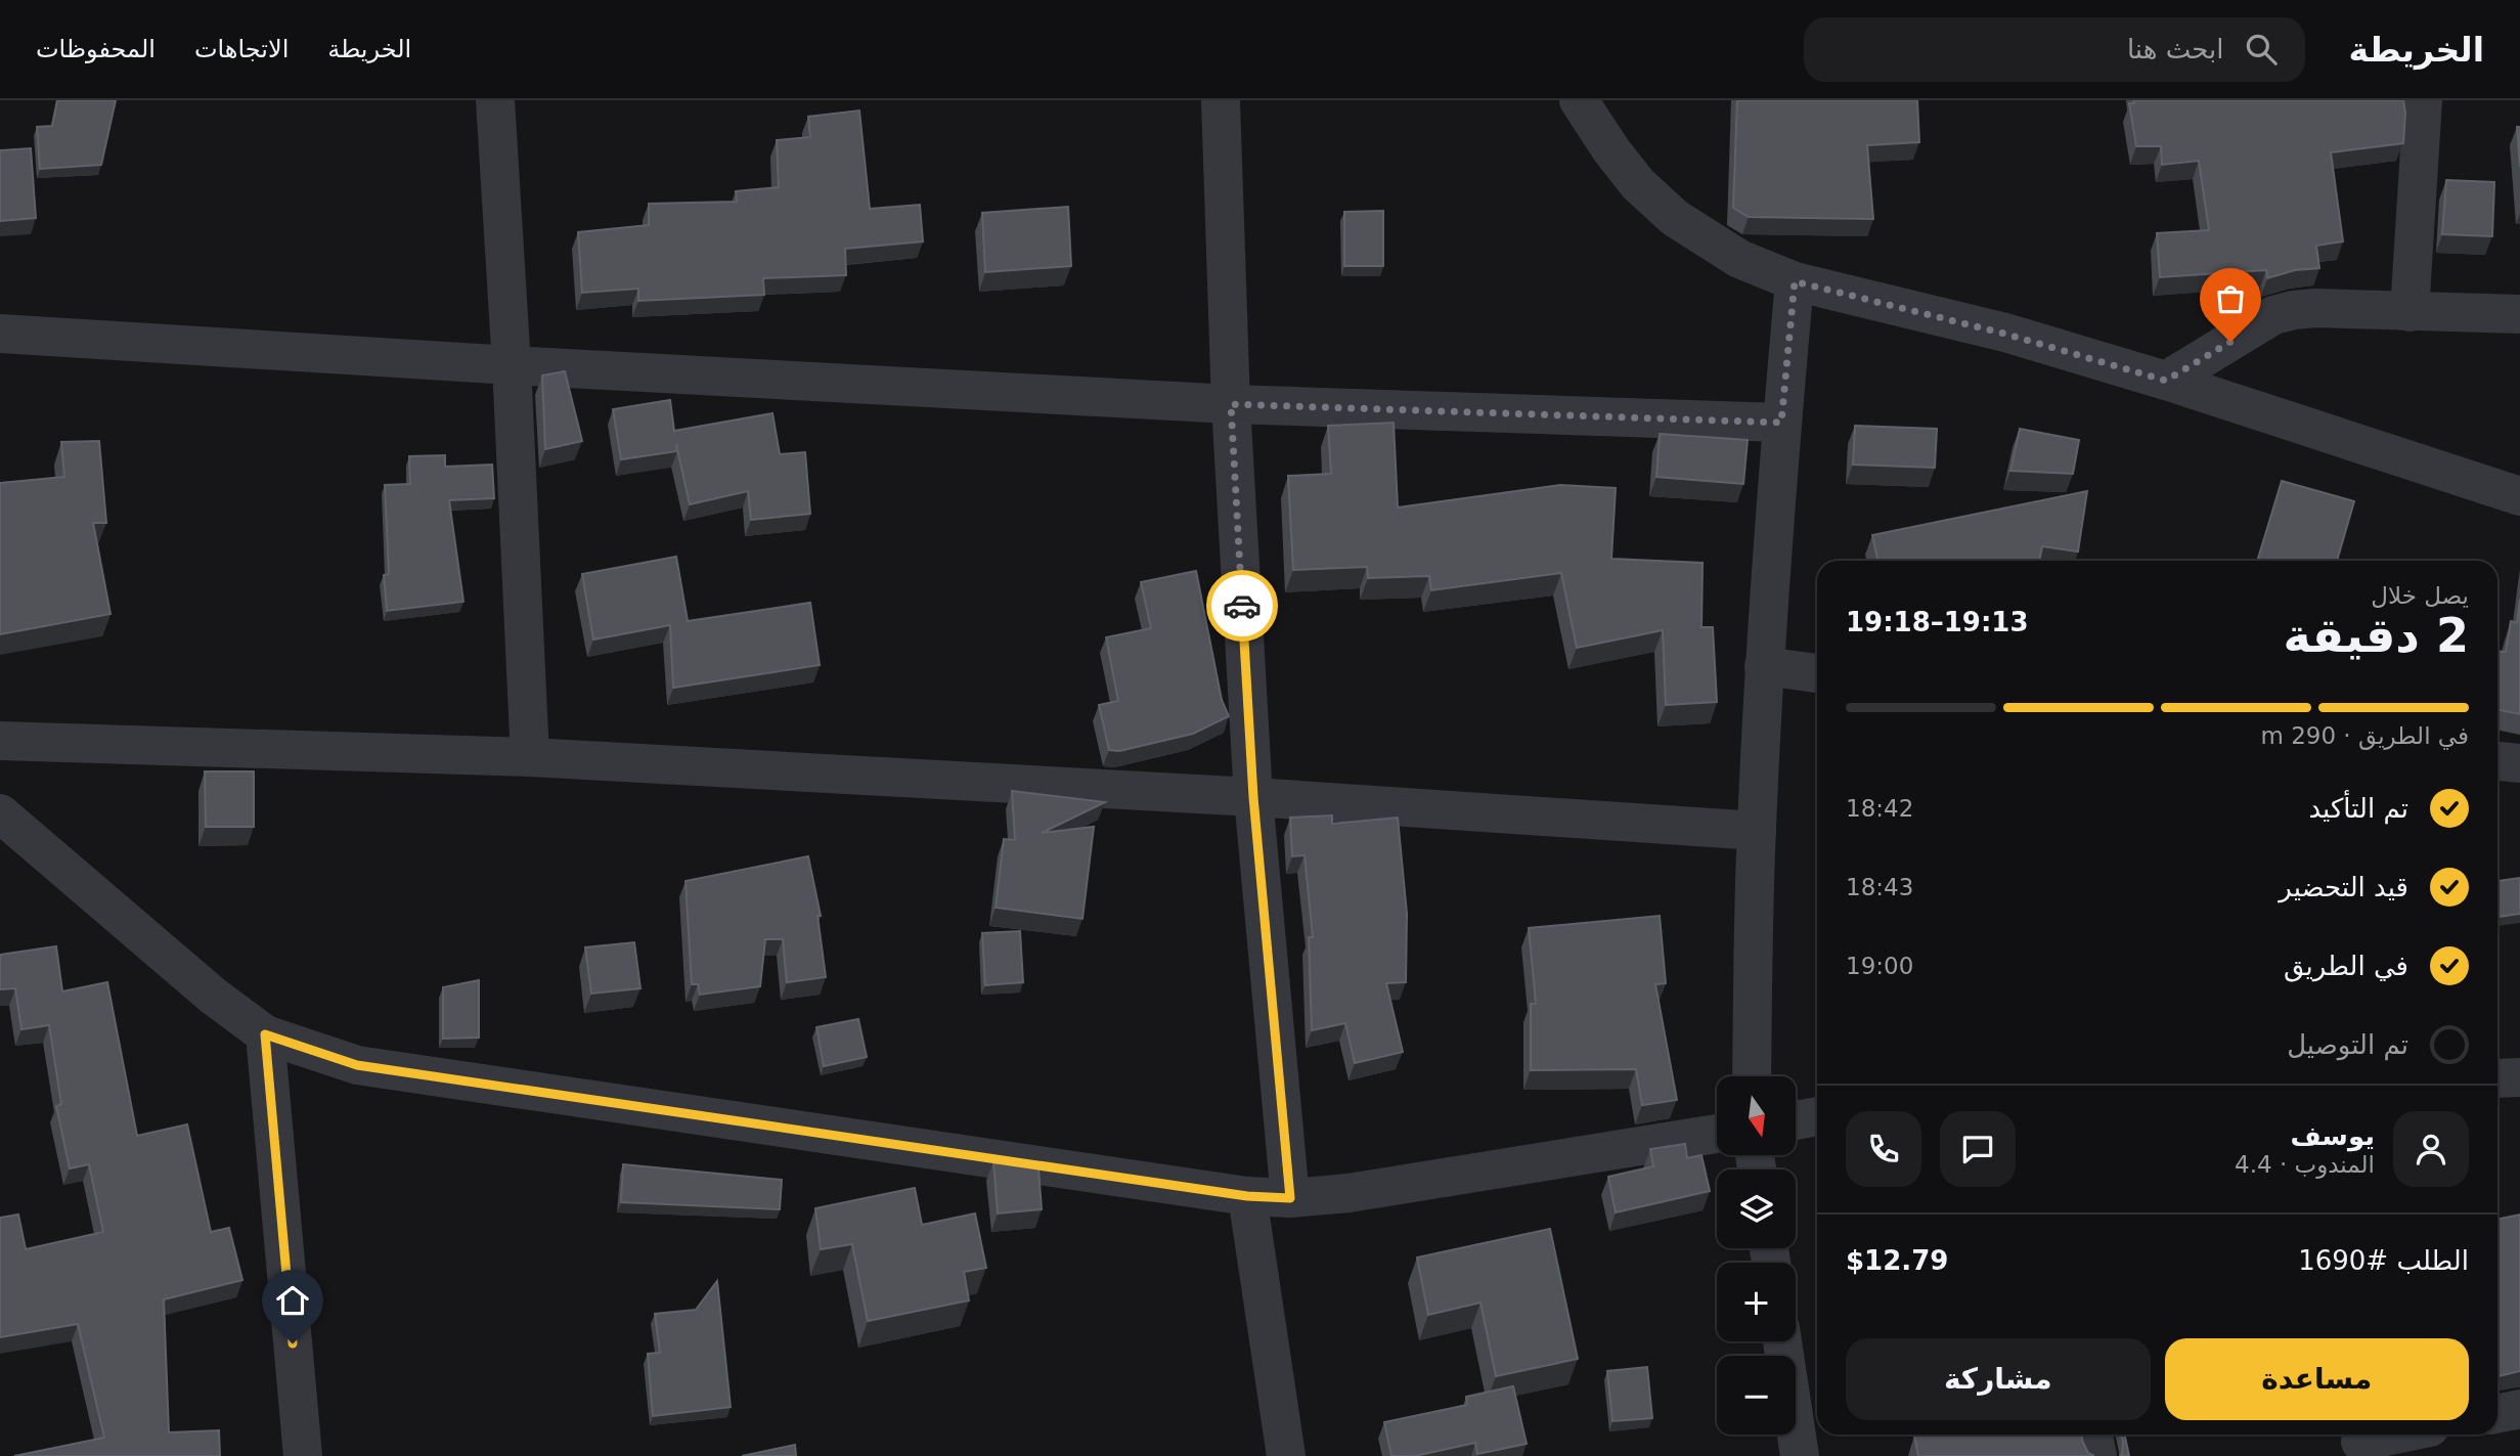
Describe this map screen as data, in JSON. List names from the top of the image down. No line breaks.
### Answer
{"north":"bottom","page":{"header":"الخريطة","search":"ابحث هنا","nav":["الخريطة","الاتجاهات","المحفوظات"],"heading":["2 دقيقة","يصل خلال","19:13–19:18"],"panel":["يوسف","المندوب · 4.4","الطلب #1690","$12.79"],"bar":"في الطريق · 290 m","list":[["تم التأكيد","18:42"],["قيد التحضير","18:43"],["في الطريق","19:00"],"تم التوصيل"],"map_buttons":["+","−"],"buttons":["مساعدة","مشاركة"]}}
